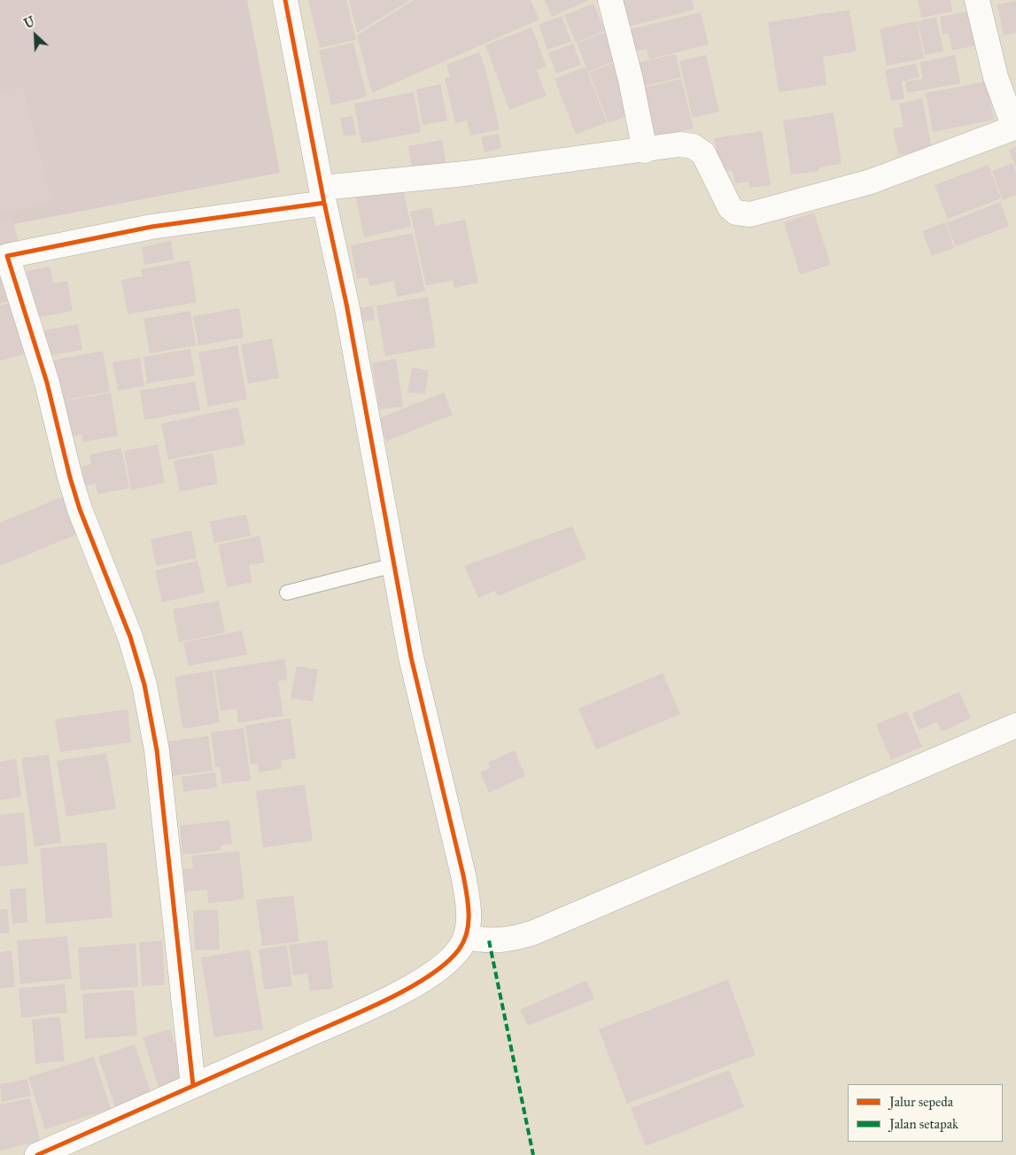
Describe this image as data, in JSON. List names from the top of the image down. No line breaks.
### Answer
{"legend":["Jalur sepeda","Jalan setapak"],"north":"top left"}
